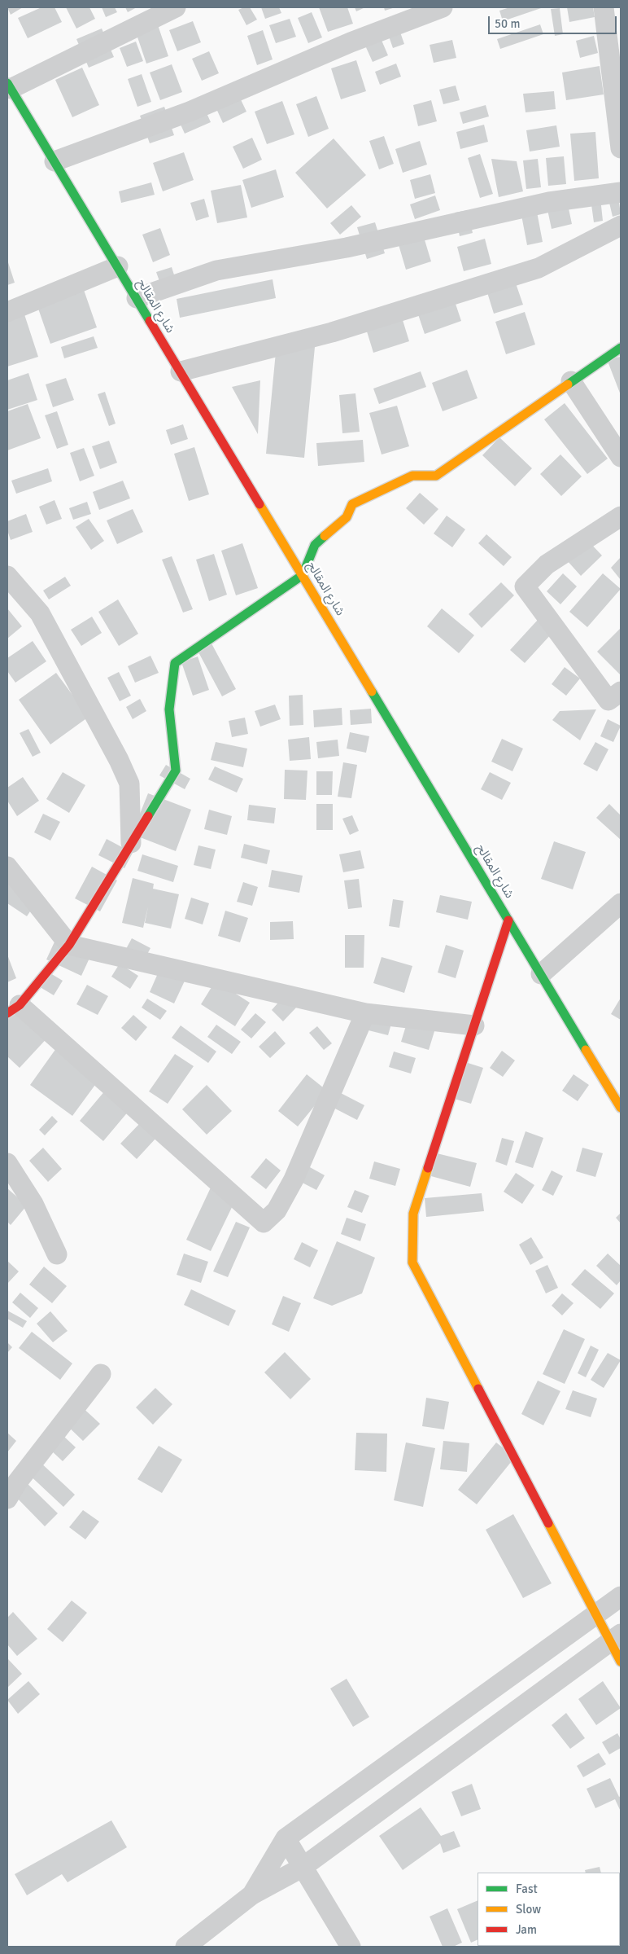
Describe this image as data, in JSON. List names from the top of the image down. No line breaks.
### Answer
{"streets":{"street":["شارع المقالح"]},"legend":["Fast","Slow","Jam"],"scale_bar":"50 m"}
